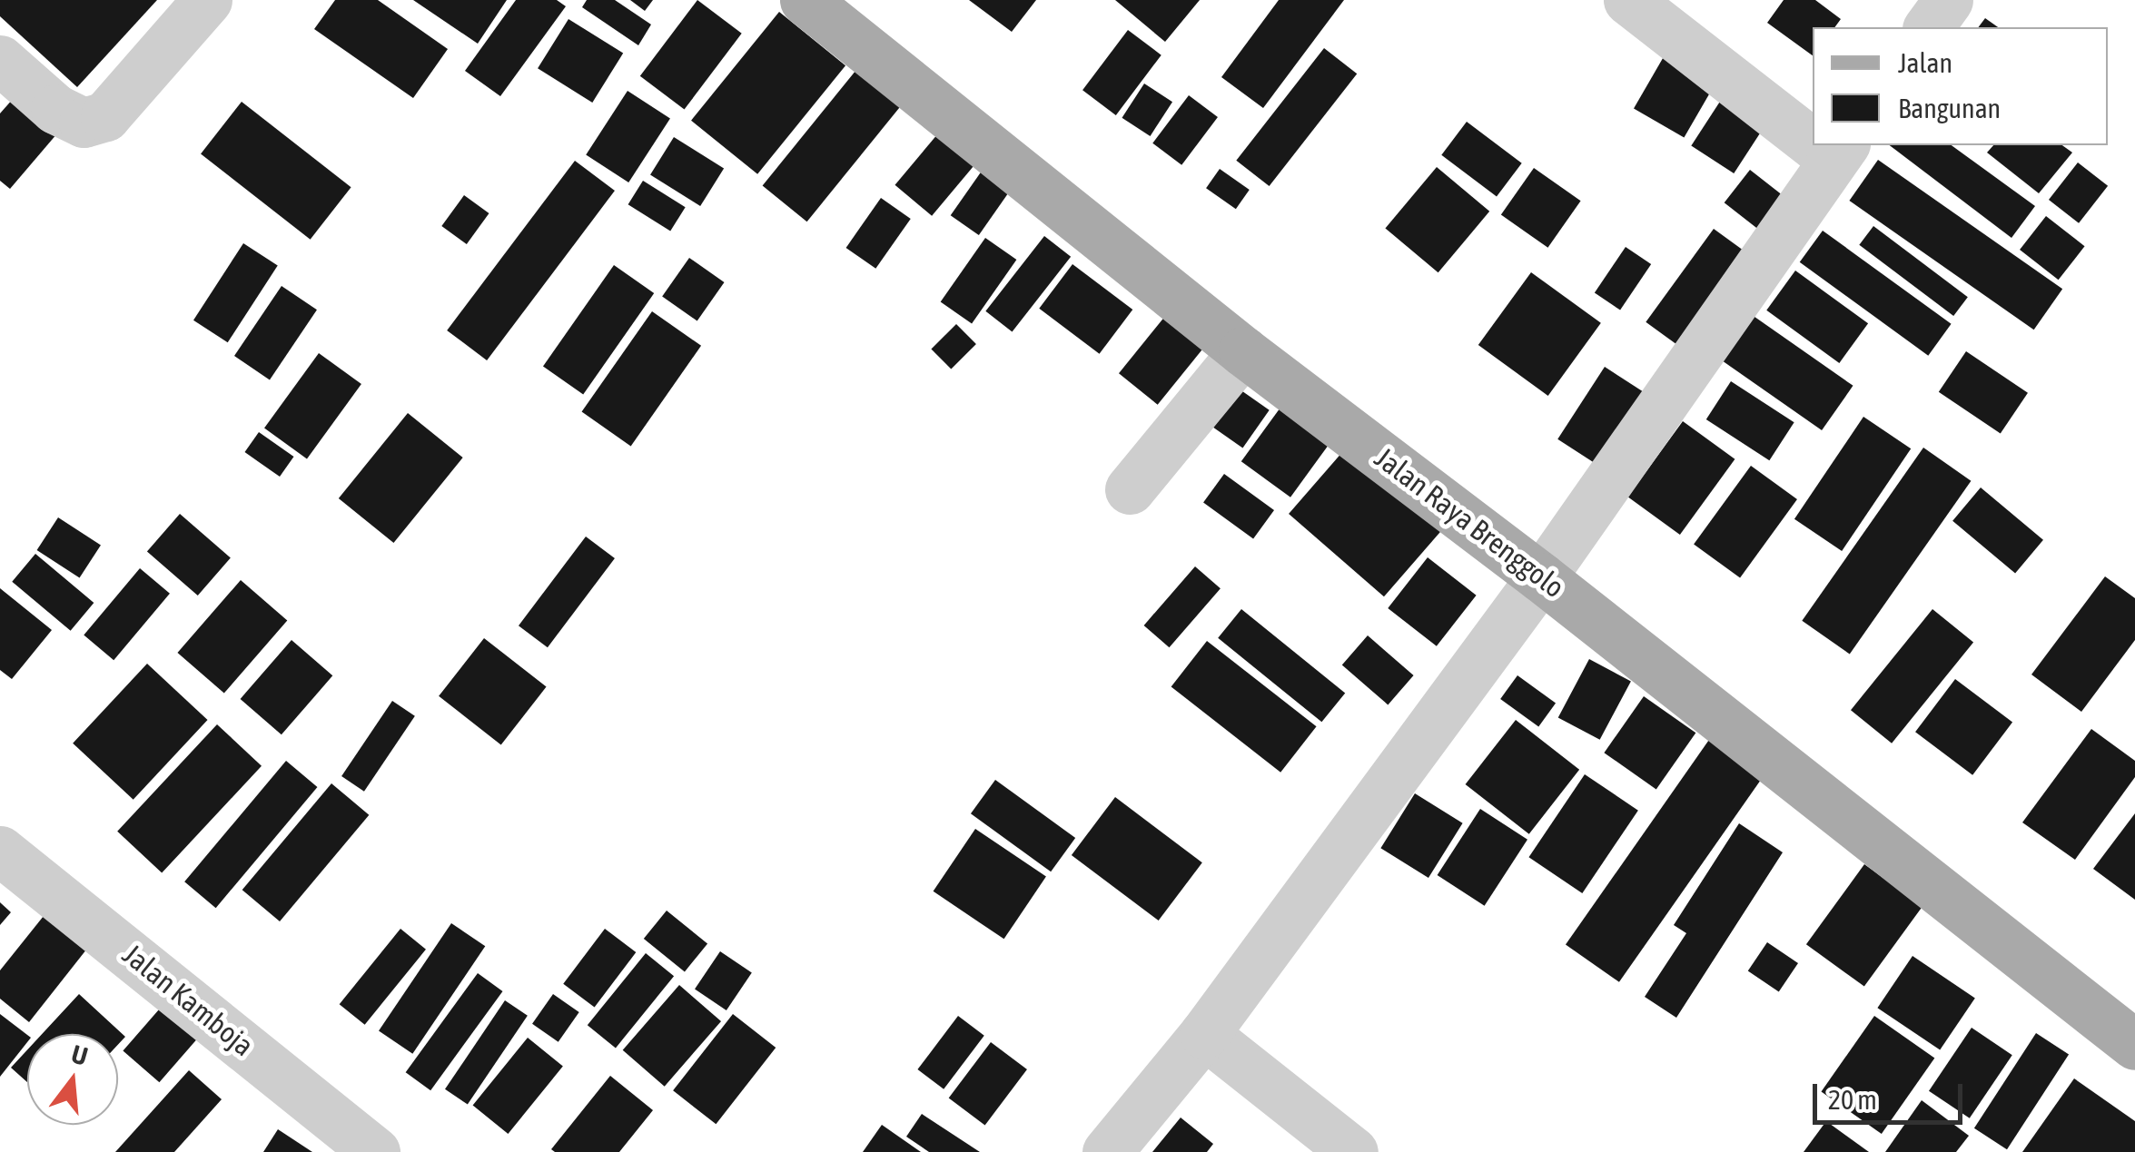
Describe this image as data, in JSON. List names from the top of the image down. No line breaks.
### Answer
{"streets":{"main road":["Jalan Raya Brenggolo"],"street":["Jalan Kamboja"]},"legend":["Jalan","Bangunan"],"scale_bar":"20 m","north":"top"}
